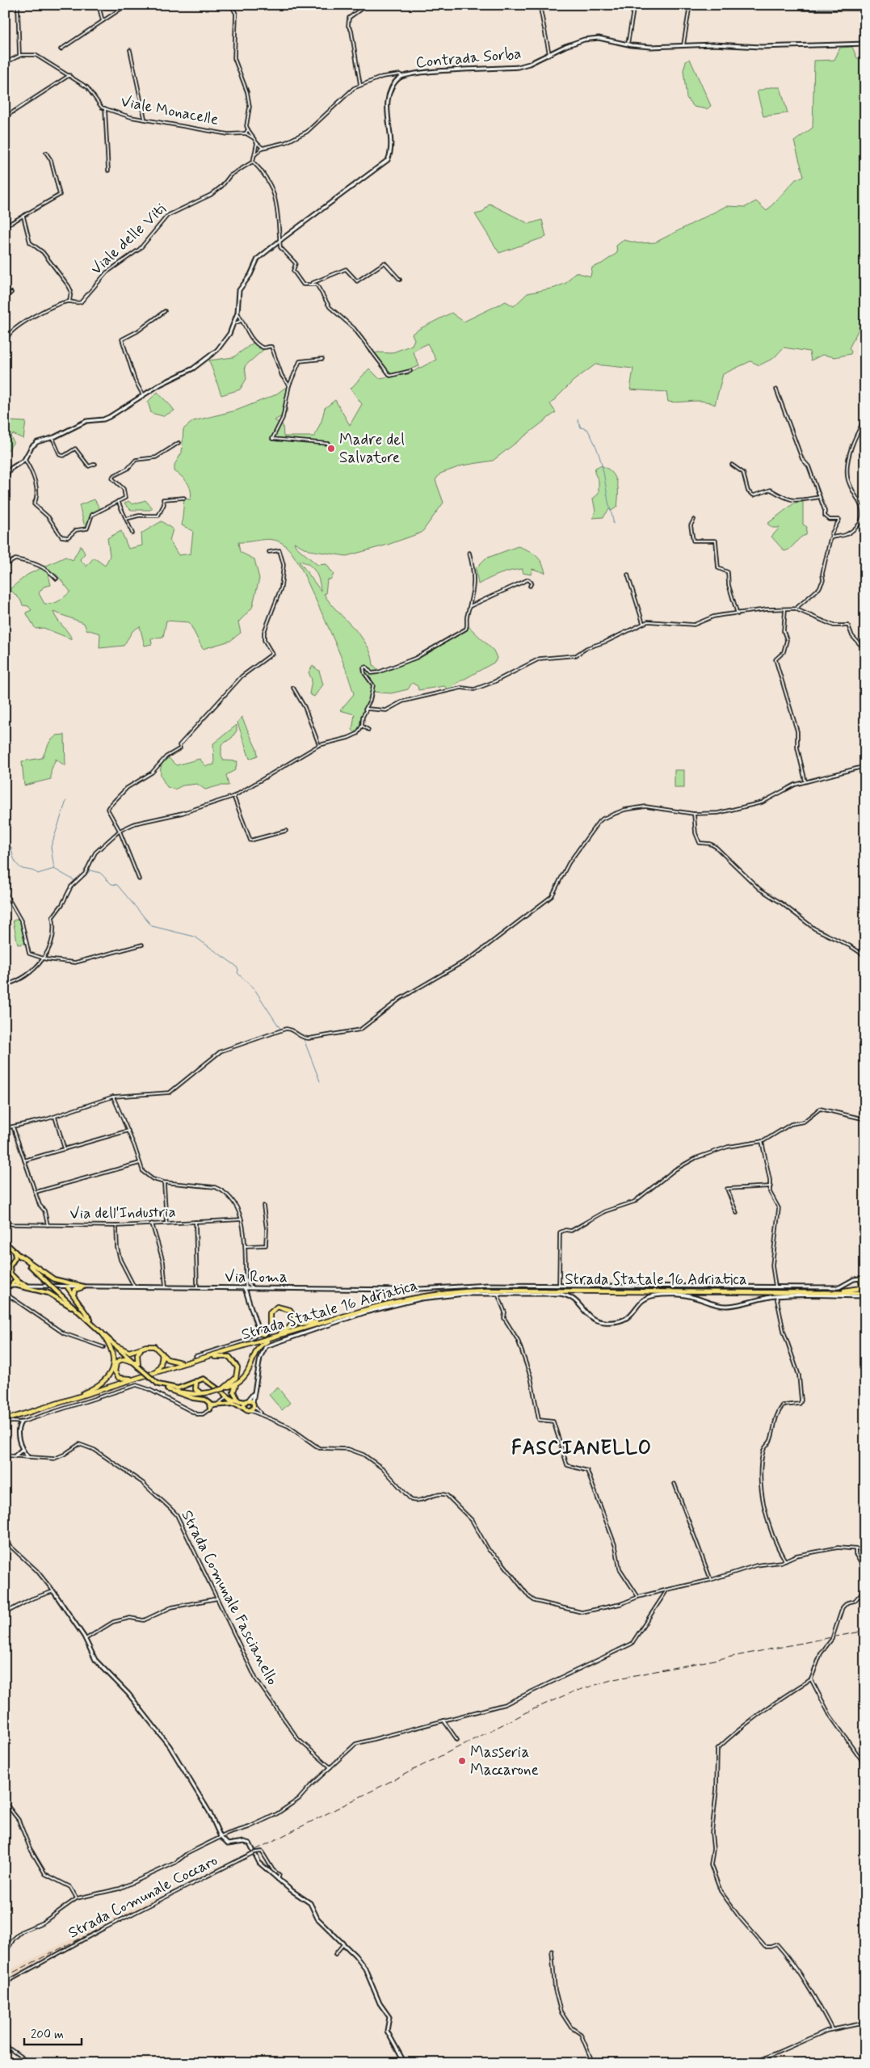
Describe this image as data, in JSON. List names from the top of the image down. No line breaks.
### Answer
{"streets":{"highway":["Strada Statale 16 Adriatica"],"street":["Contrada Sorba","Viale Monacelle","Viale delle Viti","Via dell'Industria","Via Roma","Strada Comunale Fascianello","Strada Comunale Coccaro"]},"districts":["FASCIANELLO"],"places":["Madre del Salvatore","Masseria Maccarone"],"scale_bar":"200 m"}
